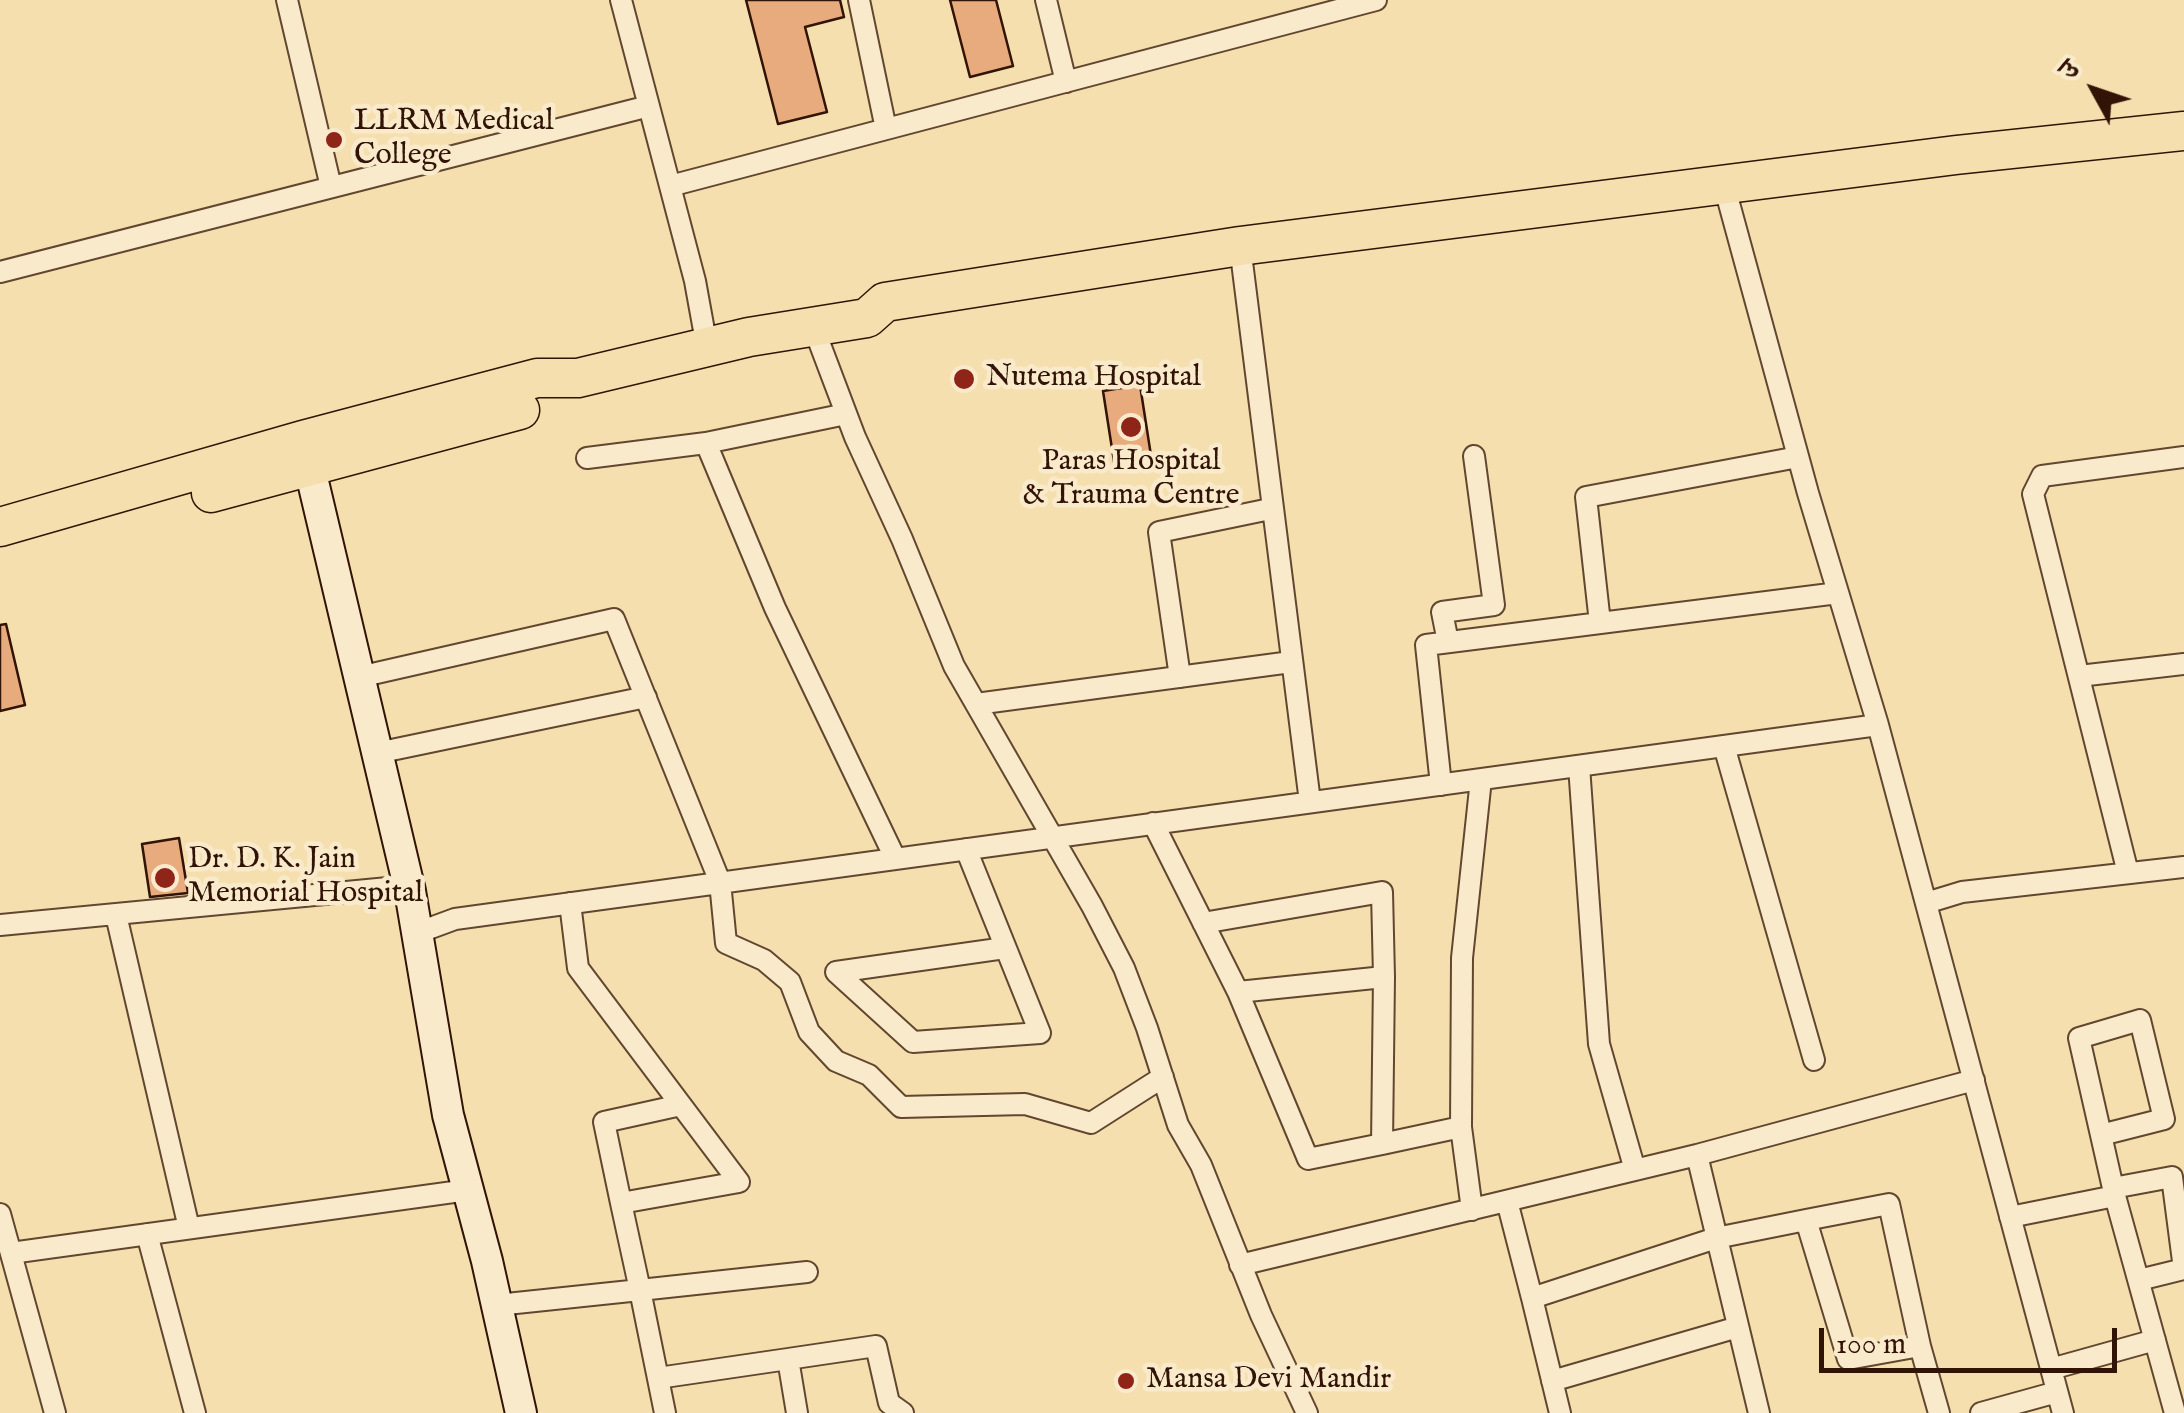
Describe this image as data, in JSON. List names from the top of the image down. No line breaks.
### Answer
{"places":["LLRM Medical College","Nutema Hospital","Paras Hospital & Trauma Centre","Dr. D. K. Jain Memorial Hospital","Mansa Devi Mandir"],"scale_bar":"100 m","north":"top left"}
